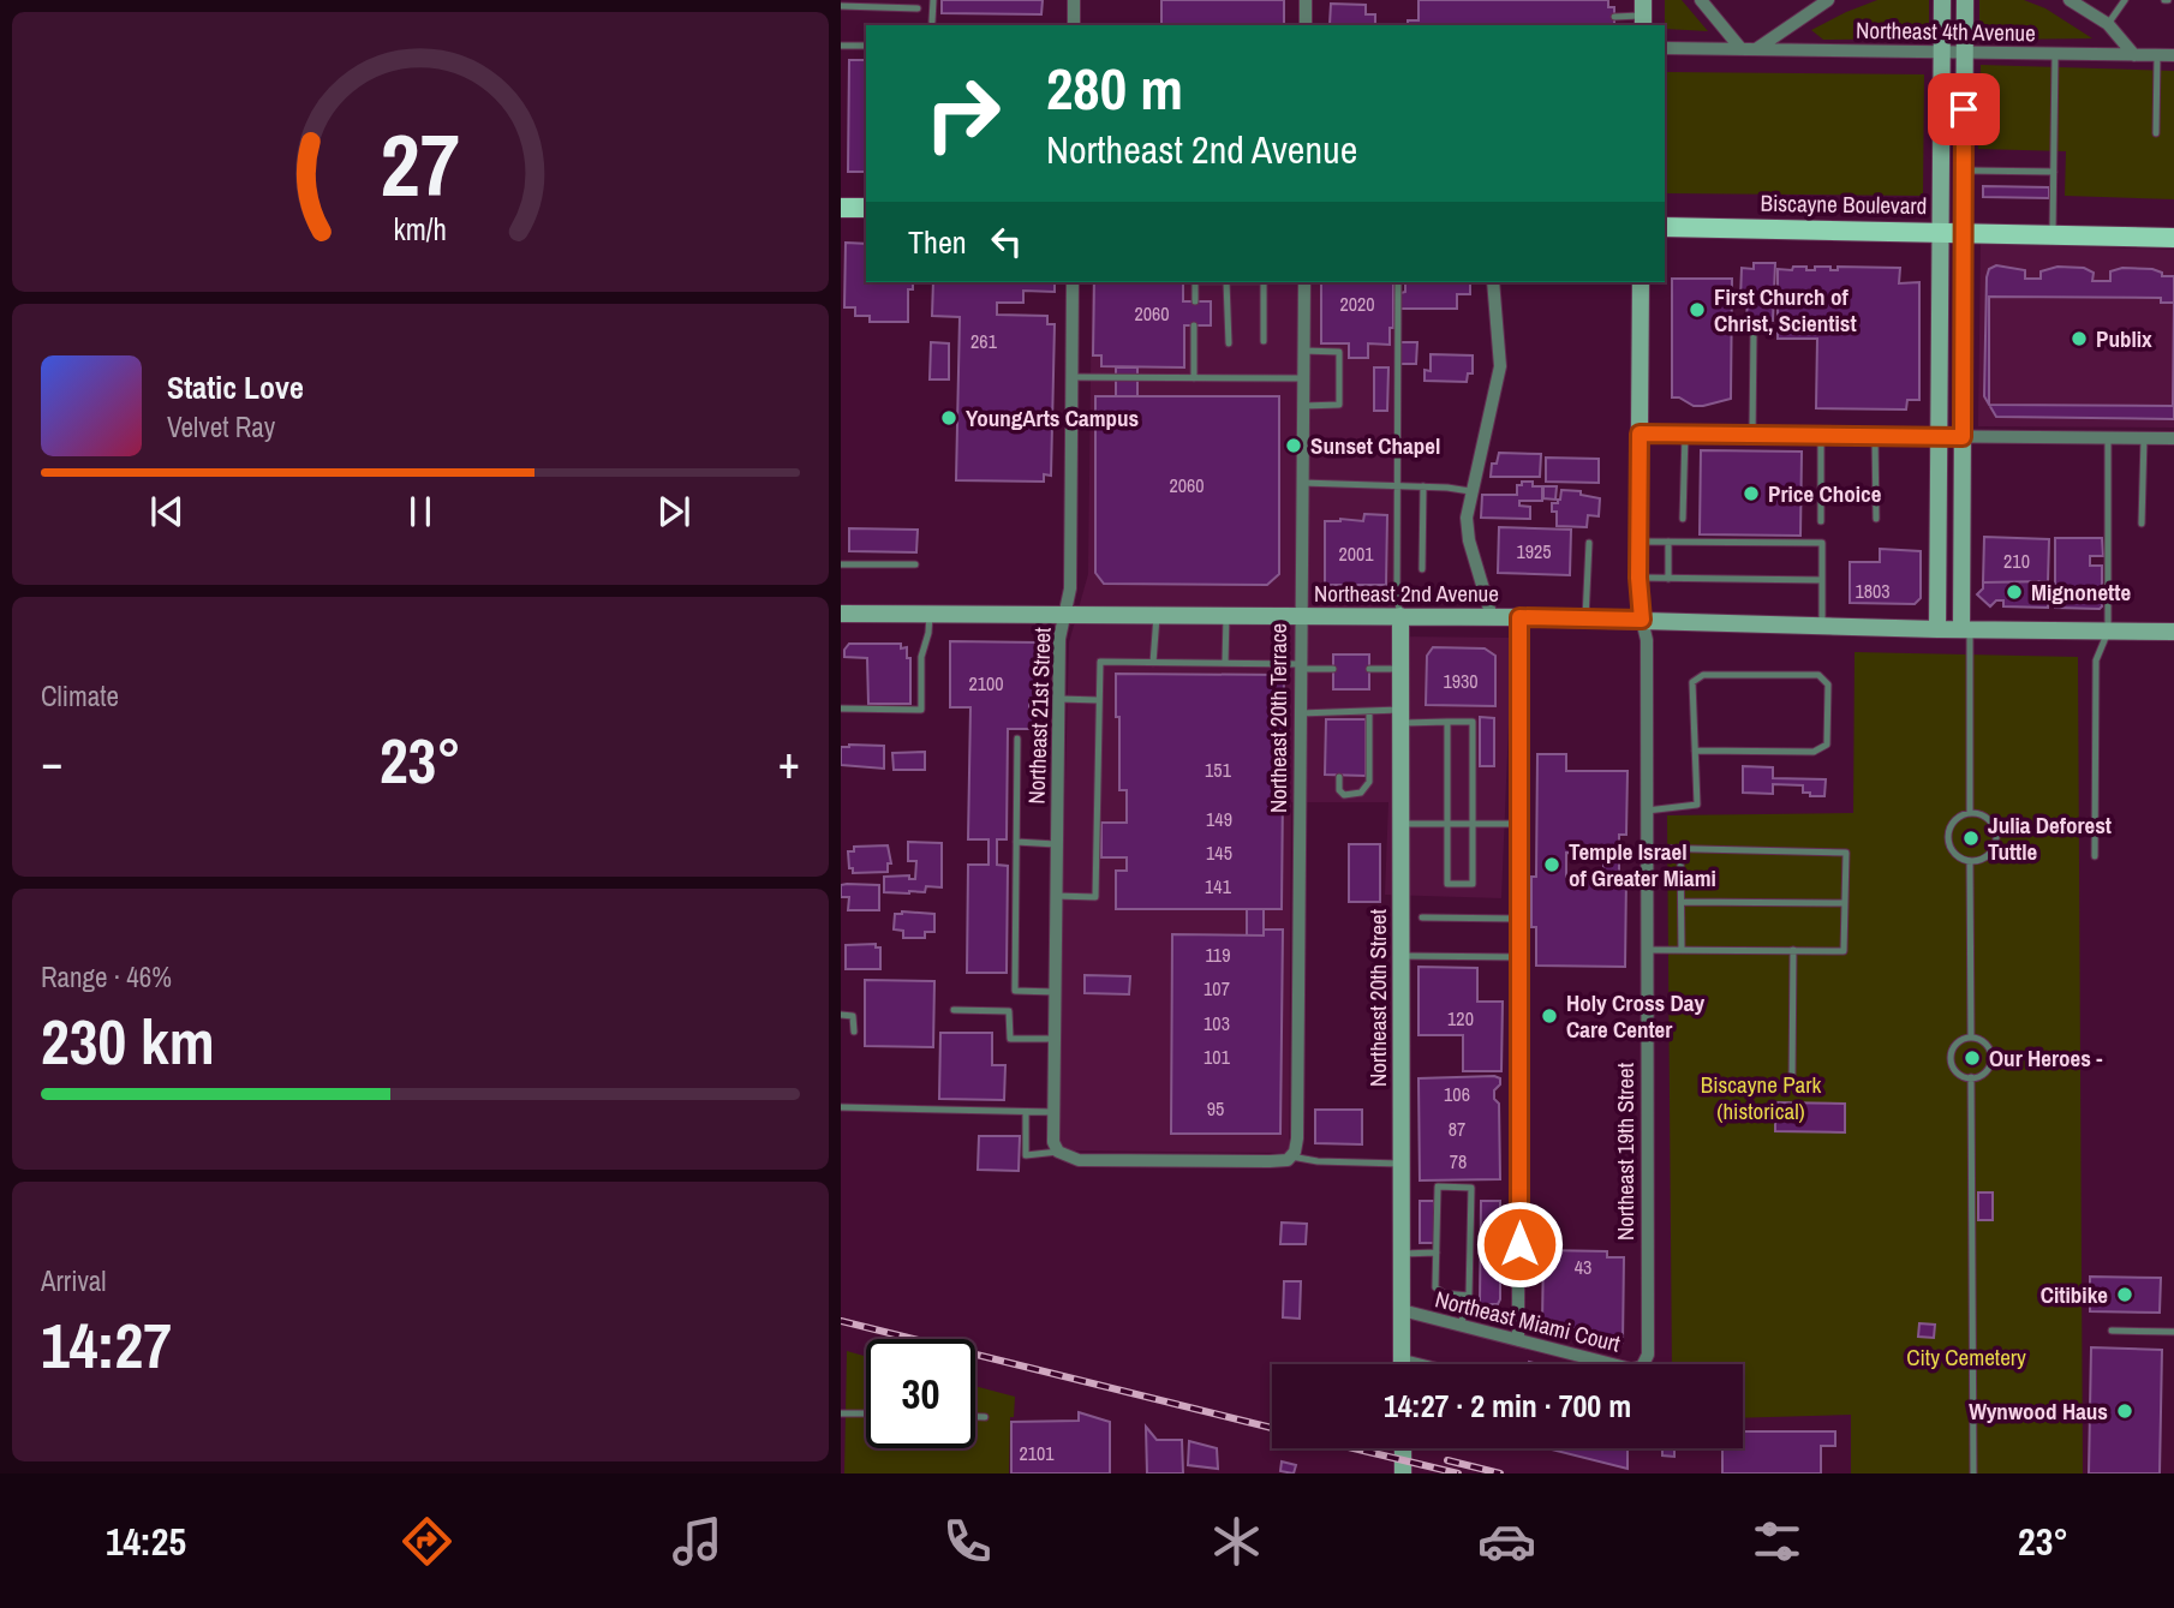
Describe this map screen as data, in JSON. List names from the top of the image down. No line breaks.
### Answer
{"streets":{"main road":["Biscayne Boulevard","Northeast 2nd Avenue","Northeast 20th Street","Northeast 19th Street"],"street":["Northeast 4th Avenue","Northeast 21st Street","Northeast 20th Terrace","Northeast Miami Court"]},"crossings":[["Northeast 2nd Avenue","Northeast 21st Street"],["Northeast 2nd Avenue","Northeast 20th Terrace"],["Northeast 2nd Avenue","Northeast 20th Street"],["Northeast 2nd Avenue","Northeast 19th Street"],["Northeast 20th Street","Northeast Miami Court"]],"parks":["Biscayne Park (historical)","City Cemetery"],"places":["First Church of Christ, Scientist","Publix","YoungArts Campus","Sunset Chapel","Price Choice","Mignonette","Julia Deforest Tuttle","Temple Israel of Greater Miami","Holy Cross Day Care Center","Our Heroes -","Citibike","Wynwood Haus"],"house_numbers":["2020","2060","261","2060","1925","2001","210","1803","1930","2100","151","149","145","141","119","107","120","103","101","106","95","87","78","43","2101"],"page":{"turn":["280 m","Northeast 2nd Avenue"],"then":"Then","song":["Static Love","Velvet Ray"],"tile":["Climate",["Range · 46%","230 km"],["Arrival","14:27"]],"heat":["−","23°","+"],"limit":"30","trip":"14:27 · 2 min · 700 m","tabs":["14:25","23°"],"gauge":["27","km/h"]}}
